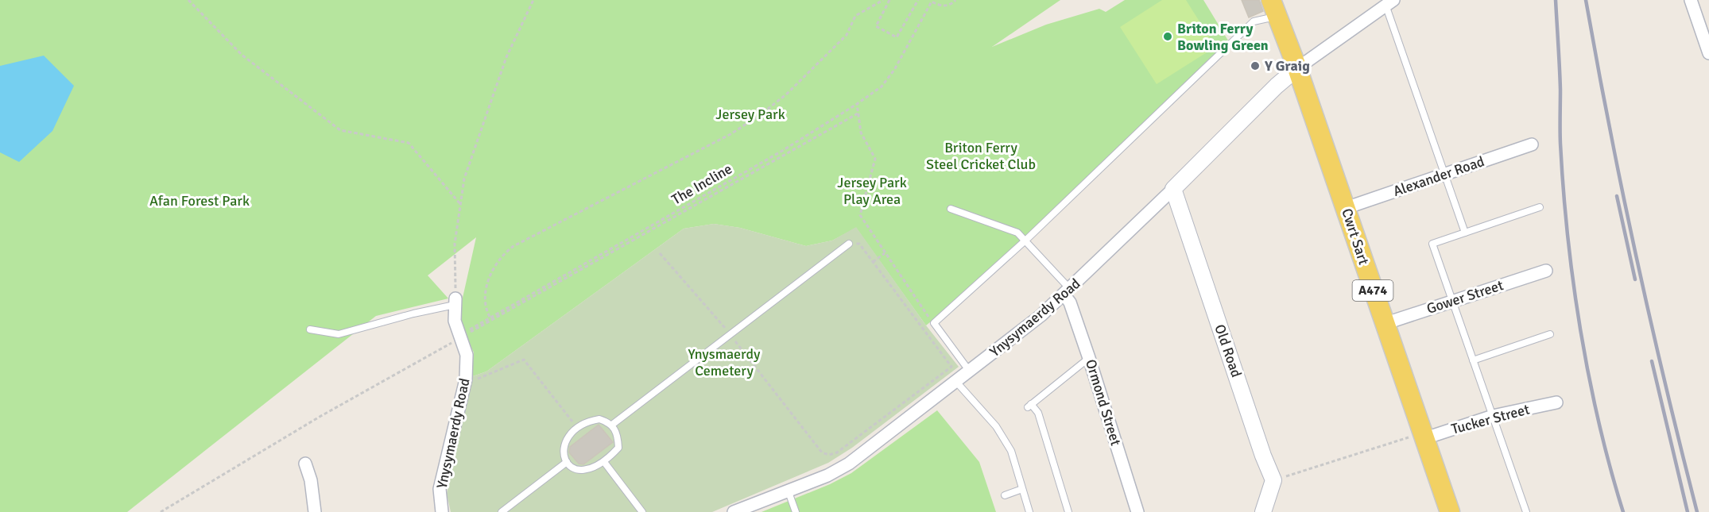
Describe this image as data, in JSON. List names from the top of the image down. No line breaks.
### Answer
{"streets":{"main road":["Cwrt Sart","A474"],"street":["Alexander Road","Gower Street","Ynysymaerdy Road","Old Road","Ormond Street","Tucker Street"],"path":["The Incline"]},"crossings":[["Alexander Road","Cwrt Sart"],["The Incline","Ynysymaerdy Road"],["Cwrt Sart","A474"],["Cwrt Sart","Gower Street"],["Cwrt Sart","Ynysymaerdy Road"],["Cwrt Sart","Tucker Street"],["A474","Ynysymaerdy Road"],["Ynysymaerdy Road","Old Road"],["Ynysymaerdy Road","Ormond Street"]],"parks":["Jersey Park","Briton Ferry Steel Cricket Club","Jersey Park Play Area","Afan Forest Park","Ynysmaerdy Cemetery"],"places":["Briton Ferry Bowling Green","Y Graig"]}
